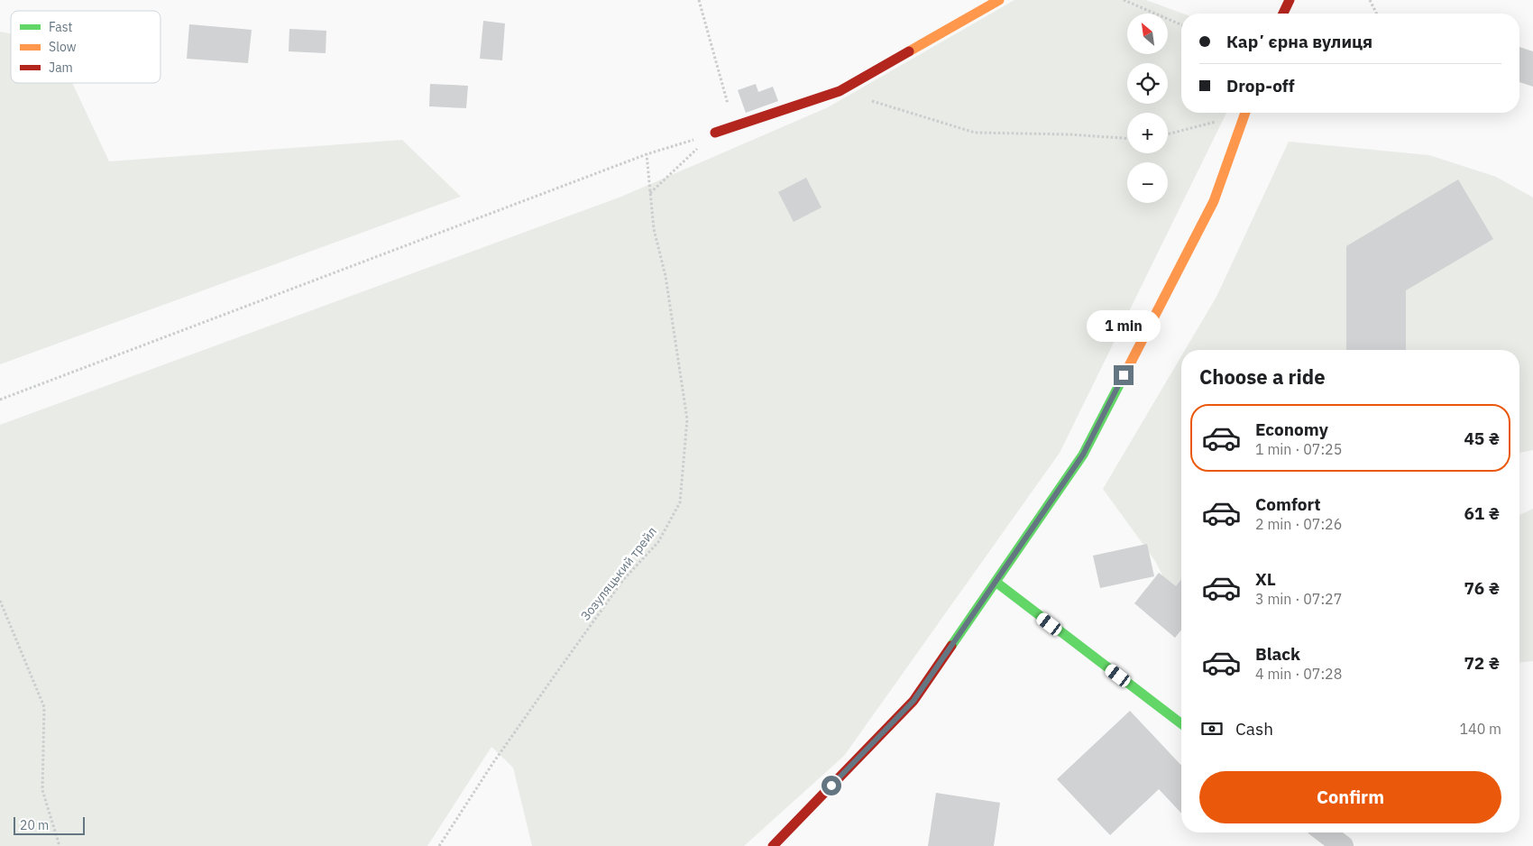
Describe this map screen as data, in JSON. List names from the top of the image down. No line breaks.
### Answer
{"streets":{"path":["Зозуляцький трейл"]},"legend":["Fast","Slow","Jam"],"scale_bar":"20 m","north":"top left","page":{"map_buttons":["+","−"],"banner":["Карʼєрна вулиця","Drop-off"],"bubble":"1 min","heading":"Choose a ride","list":[{"name":"Economy","note":"1 min · 07:25","value":"45 ₴"},{"name":"Comfort","note":"2 min · 07:26","value":"61 ₴"},{"name":"XL","note":"3 min · 07:27","value":"76 ₴"},{"name":"Black","note":"4 min · 07:28","value":"72 ₴"}],"pay":["Cash","140 m"],"buttons":"Confirm","scale":"20 m"}}
